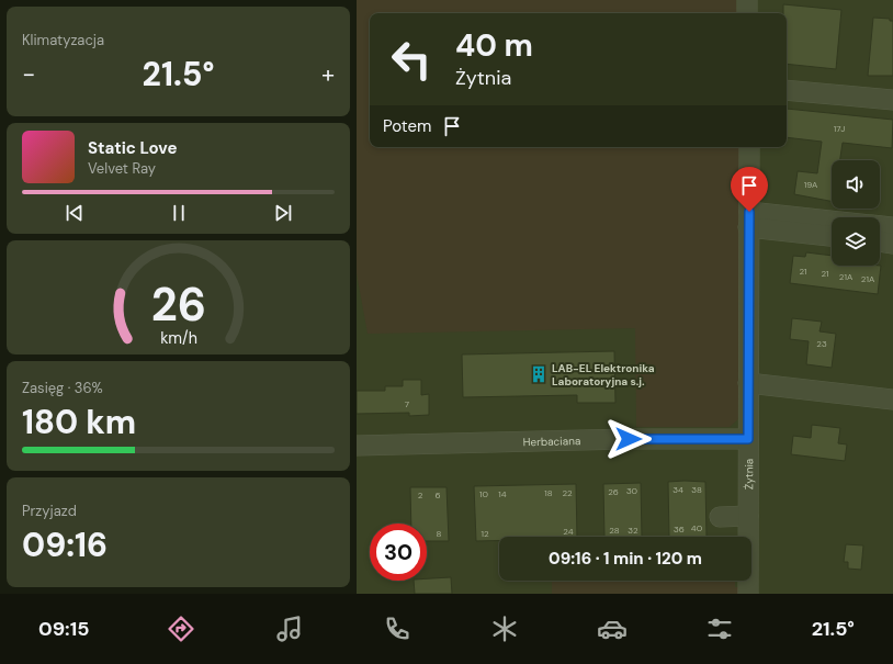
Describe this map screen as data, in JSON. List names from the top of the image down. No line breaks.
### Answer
{"streets":{"street":["Herbaciana","Żytnia"]},"crossings":[["Herbaciana","Żytnia"]],"places":{"building":["LAB-EL Elektronika Laboratoryjna s.j."]},"house_numbers":["17J","19A","21","21","21A","21A","23","7","34","38","30","26","18","22","10","14","2","6","40","36","28","32","24","8","12"],"page":{"tile":["Klimatyzacja",["Zasięg · 36%","180 km"],["Przyjazd","09:16"]],"turn":["40 m","Żytnia"],"heat":["−","21.5°","+"],"then":"Potem","song":["Static Love","Velvet Ray"],"limit":"30","trip":"09:16 · 1 min · 120 m","tabs":["09:15","21.5°"],"gauge":["26","km/h"]}}
